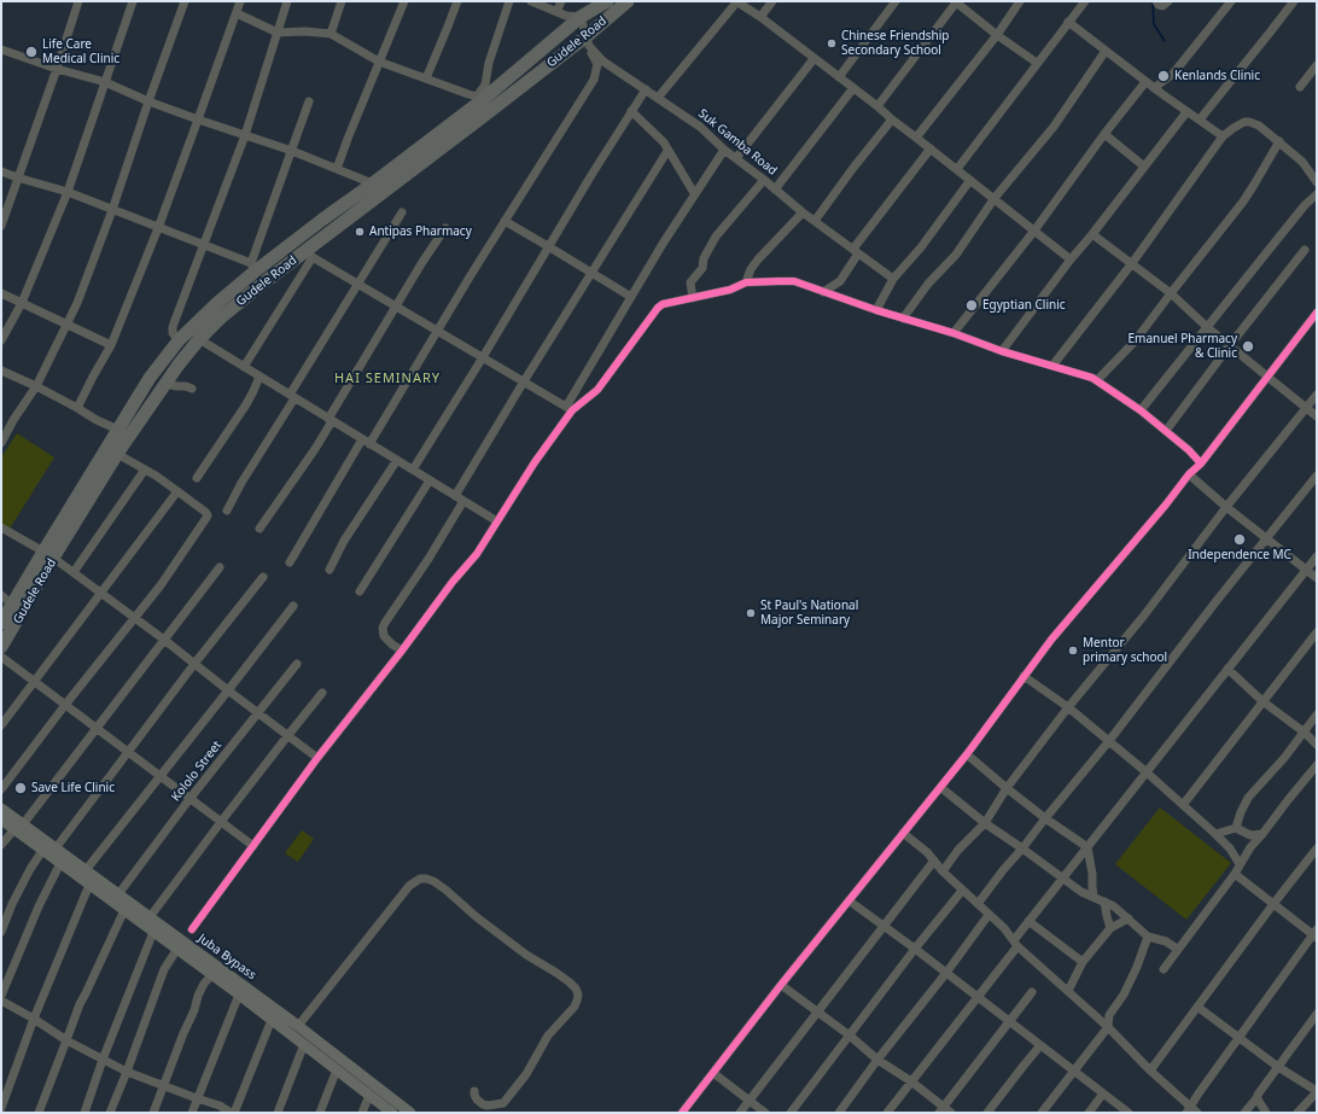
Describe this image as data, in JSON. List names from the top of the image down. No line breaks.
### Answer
{"streets":{"highway":["Gudele Road"],"main road":["Juba Bypass"],"street":["Suk Gamba Road","Kololo Street"]},"crossings":[["Gudele Road","Suk Gamba Road"],["Kololo Street","Juba Bypass"]],"districts":["HAI SEMINARY"],"places":["Chinese Friendship Secondary School","Life Care Medical Clinic","Kenlands Clinic","Antipas Pharmacy","Egyptian Clinic","Emanuel Pharmacy & Clinic","Independence MC","St Paul's National Major Seminary","Mentor primary school","Save Life Clinic"]}
